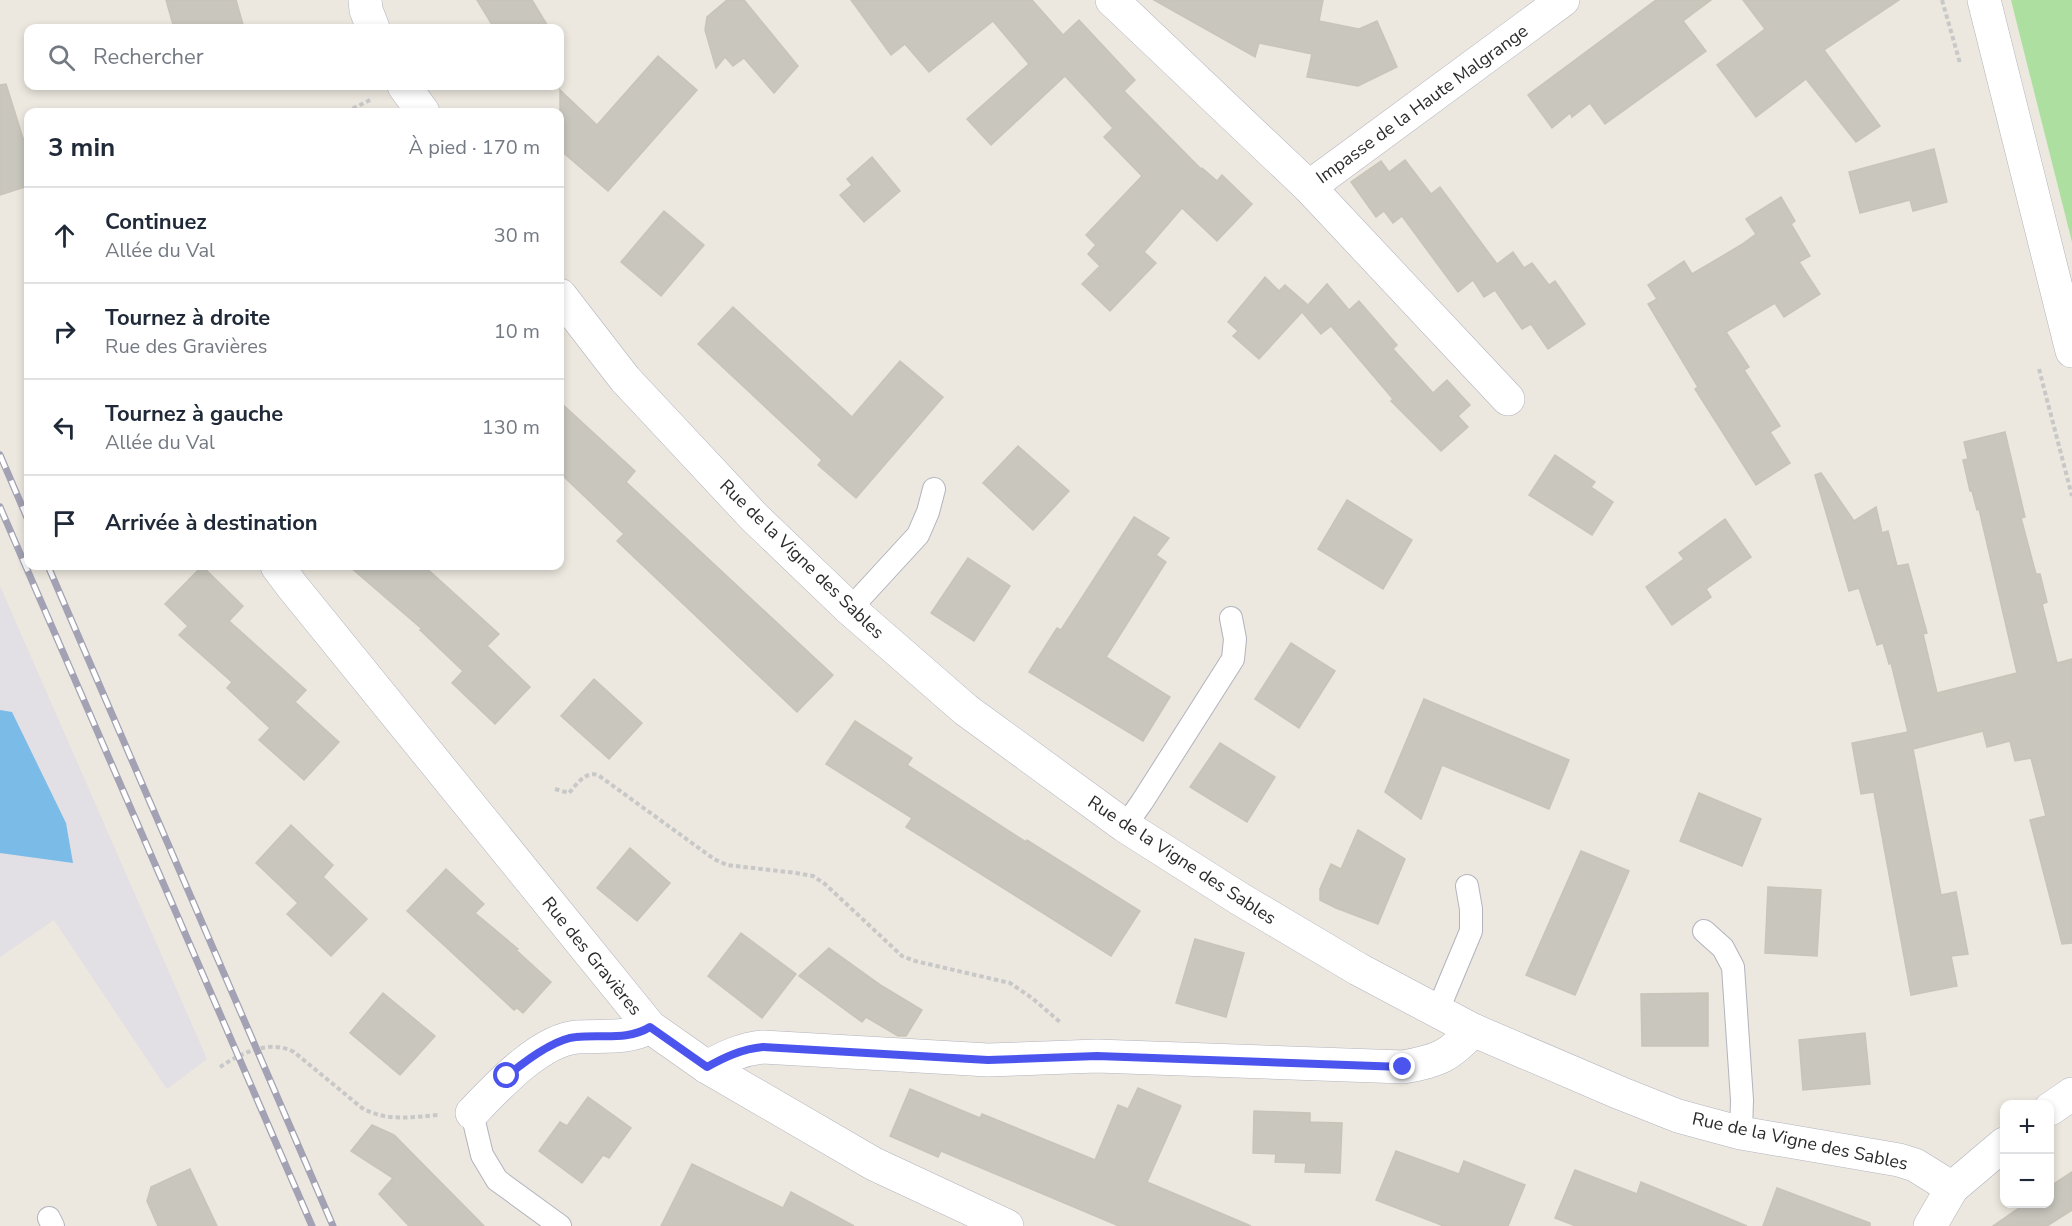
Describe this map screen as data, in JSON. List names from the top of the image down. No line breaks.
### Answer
{"streets":{"street":["Impasse de la Haute Malgrange","Rue de la Vigne des Sables","Rue des Gravières"]},"page":{"search":"Rechercher","heading":["3 min","À pied · 170 m"],"list":[["Continuez","Allée du Val","30 m"],["Tournez à droite","Rue des Gravières","10 m"],["Tournez à gauche","Allée du Val","130 m"],"Arrivée à destination"],"map_buttons":["+","−"]}}
